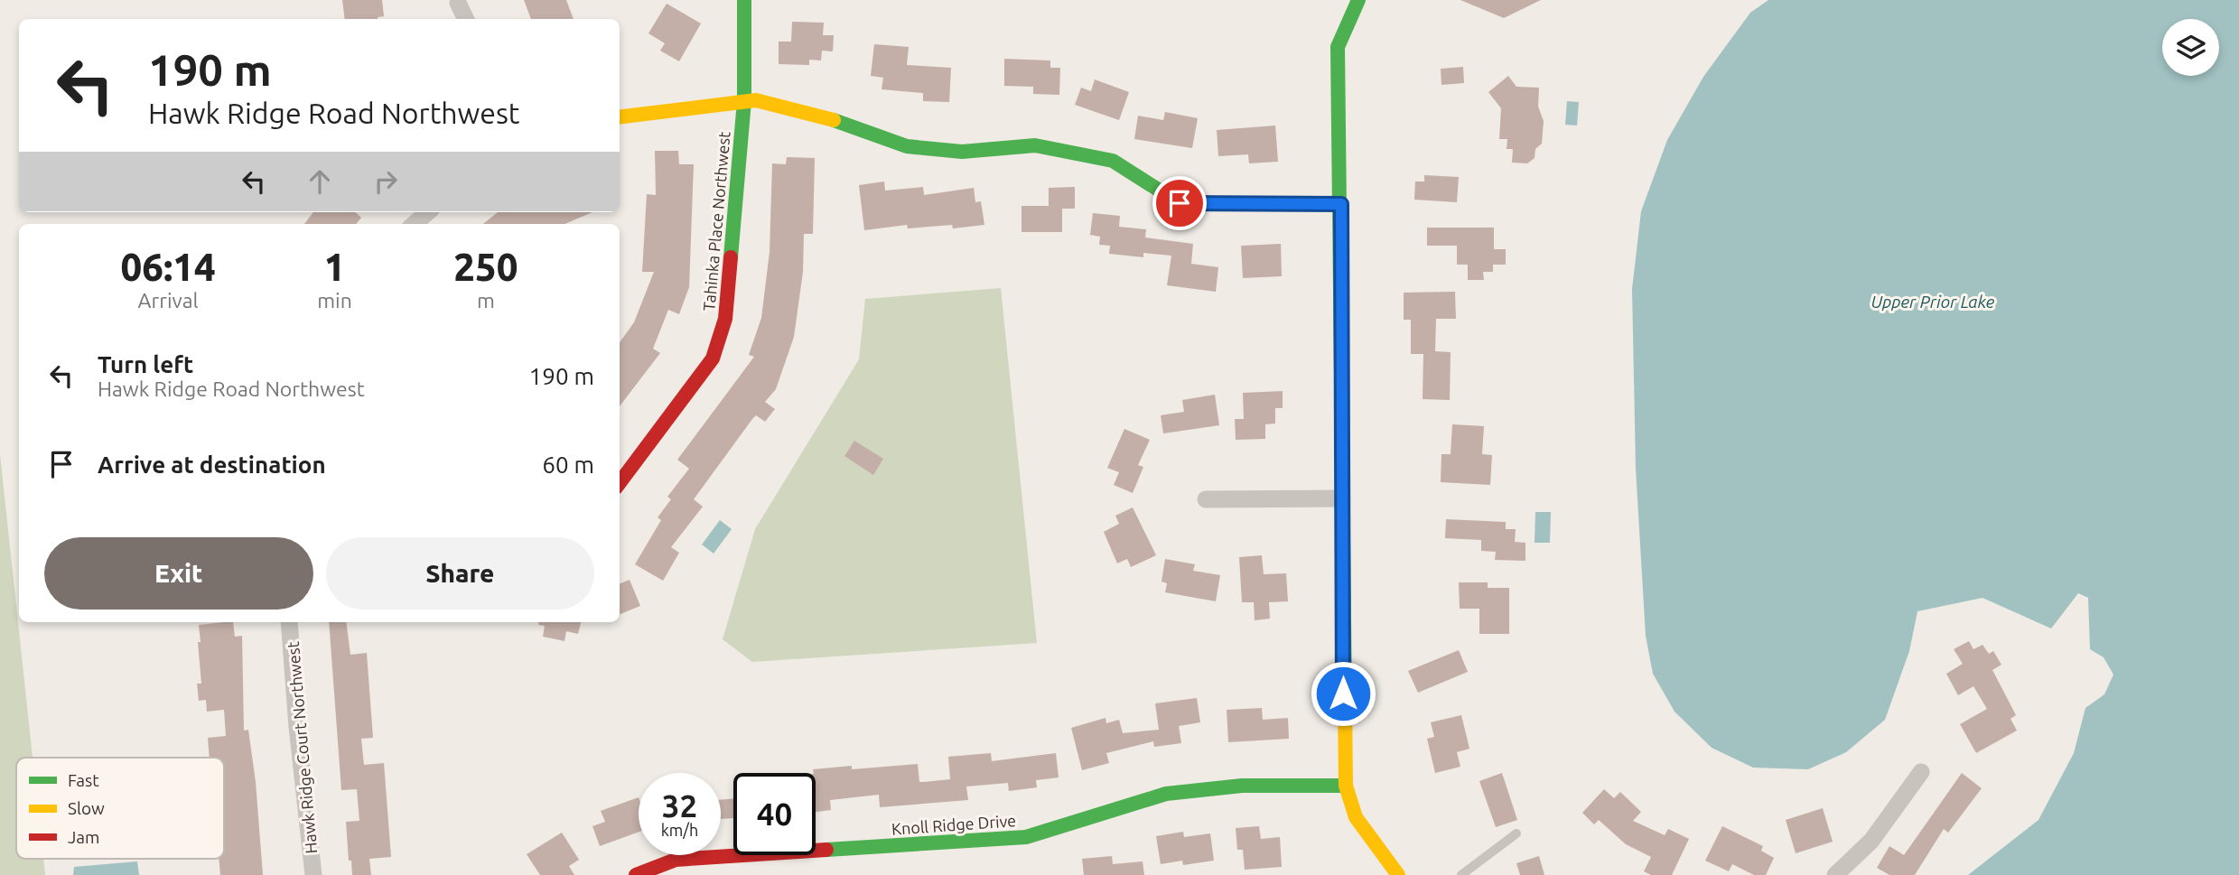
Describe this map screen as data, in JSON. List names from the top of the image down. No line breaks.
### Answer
{"streets":{"street":["Tahinka Place Northwest","Hawk Ridge Court Northwest","Knoll Ridge Drive"]},"water":["Upper Prior Lake"],"legend":["Fast","Slow","Jam"],"page":{"turn":["190 m","Hawk Ridge Road Northwest"],"eta":["06:14","Arrival","1","min","250","m"],"list":[{"name":"Turn left","note":"Hawk Ridge Road Northwest","value":"190 m"},{"name":"Arrive at destination","value":"60 m"}],"buttons":["Exit","Share"],"speed":"32 km/h","limit":"40"}}
